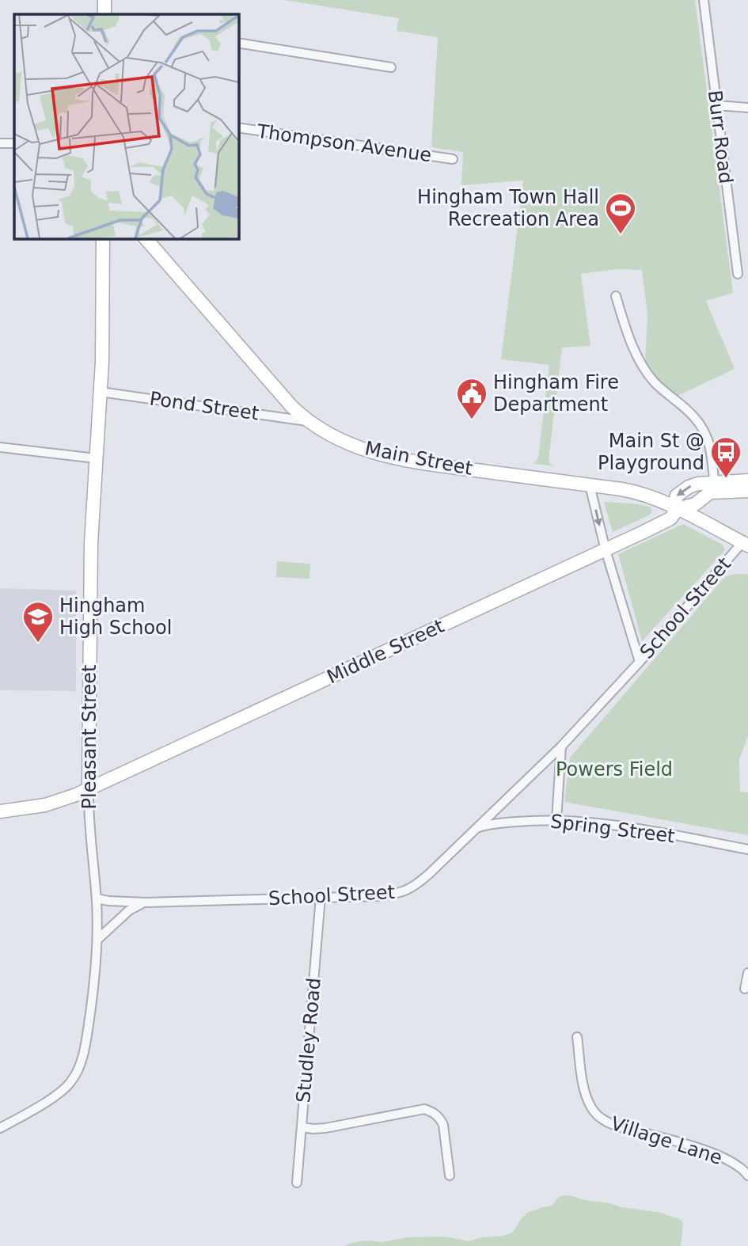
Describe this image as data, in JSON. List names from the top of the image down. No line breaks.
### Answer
{"streets":{"street":["Burr Road","Thompson Avenue","Pond Street","Main Street","School Street","Middle Street","Pleasant Street","Spring Street","Studley Road","Village Lane"]},"crossings":[["Pond Street","Main Street"],["Pond Street","Pleasant Street"],["Main Street","School Street"],["Main Street","Middle Street"],["School Street","Pleasant Street"],["School Street","Spring Street"],["School Street","Studley Road"],["Middle Street","Pleasant Street"]],"parks":["Powers Field"],"places":{"sports":["Hingham Town Hall Recreation Area"],"public building":["Hingham Fire Department"],"bus stop":["Main St @ Playground"],"school or university":["Hingham High School"]}}
